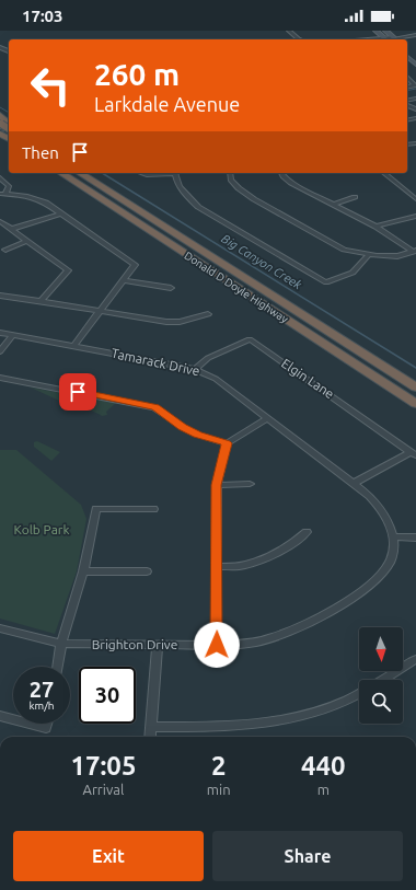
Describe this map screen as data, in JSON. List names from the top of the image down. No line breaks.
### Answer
{"streets":{"highway":["Donald D Doyle Highway"],"street":["Tamarack Drive","Elgin Lane","Brighton Drive"]},"crossings":[["Tamarack Drive","Elgin Lane"],["Tamarack Drive","Brighton Drive"]],"water":["Big Canyon Creek"],"parks":["Kolb Park"],"north":"bottom","page":{"status":"17:03","turn":["260 m","Larkdale Avenue"],"then":"Then","speed":"27 km/h","limit":"30","eta":["17:05","Arrival","2","min","440","m"],"buttons":["Exit","Share"]}}
